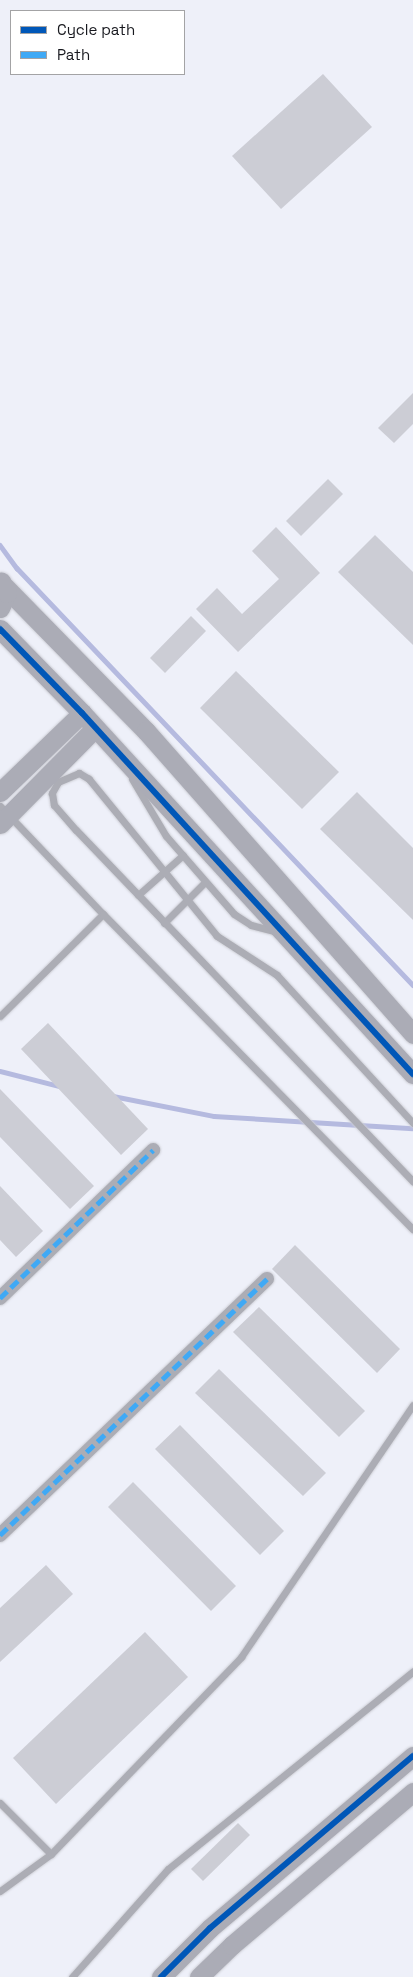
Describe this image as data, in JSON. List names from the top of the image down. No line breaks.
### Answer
{"legend":["Cycle path","Path"]}
